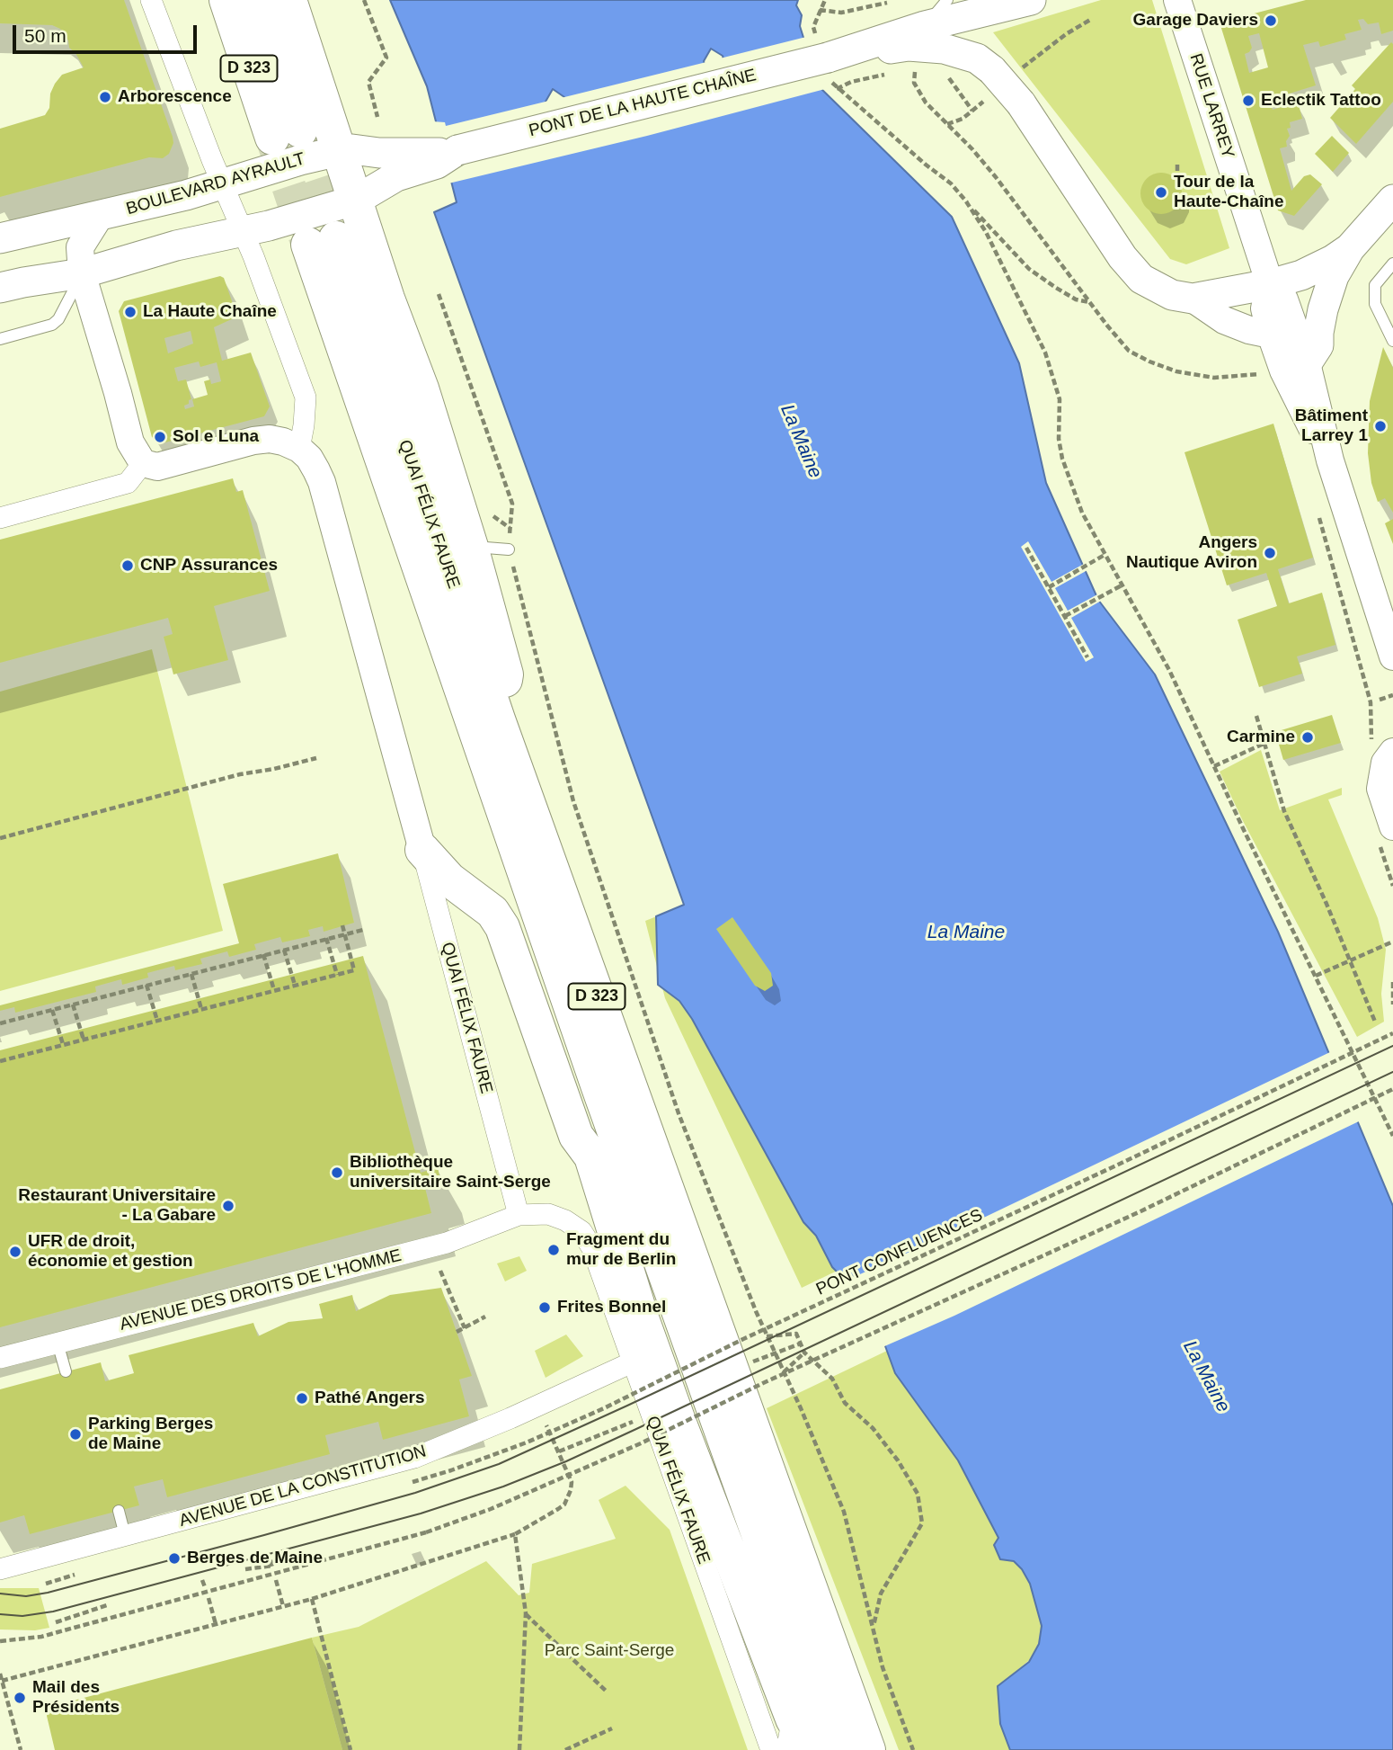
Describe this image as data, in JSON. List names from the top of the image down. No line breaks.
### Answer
{"streets":{"highway":["D 323","QUAI FÉLIX FAURE"],"main road":["PONT DE LA HAUTE CHAÎNE","BOULEVARD AYRAULT"],"street":["RUE LARREY","AVENUE DES DROITS DE L'HOMME","AVENUE DE LA CONSTITUTION"],"path":["PONT CONFLUENCES"]},"crossings":[["PONT DE LA HAUTE CHAÎNE","BOULEVARD AYRAULT"],["QUAI FÉLIX FAURE","AVENUE DES DROITS DE L'HOMME"],["QUAI FÉLIX FAURE","AVENUE DE LA CONSTITUTION"]],"water":["La Maine"],"parks":["Parc Saint-Serge"],"places":["Garage Daviers","Arborescence","Eclectik Tattoo","Tour de la Haute-Chaîne","La Haute Chaîne","Bâtiment Larrey 1","Sol e Luna","Angers Nautique Aviron","CNP Assurances","Carmine","Bibliothèque universitaire Saint-Serge","Restaurant Universitaire - La Gabare","Fragment du mur de Berlin","UFR de droit, économie et gestion","Frites Bonnel","Pathé Angers","Parking Berges de Maine","Berges de Maine","Mail des Présidents"],"scale_bar":"50 m"}
